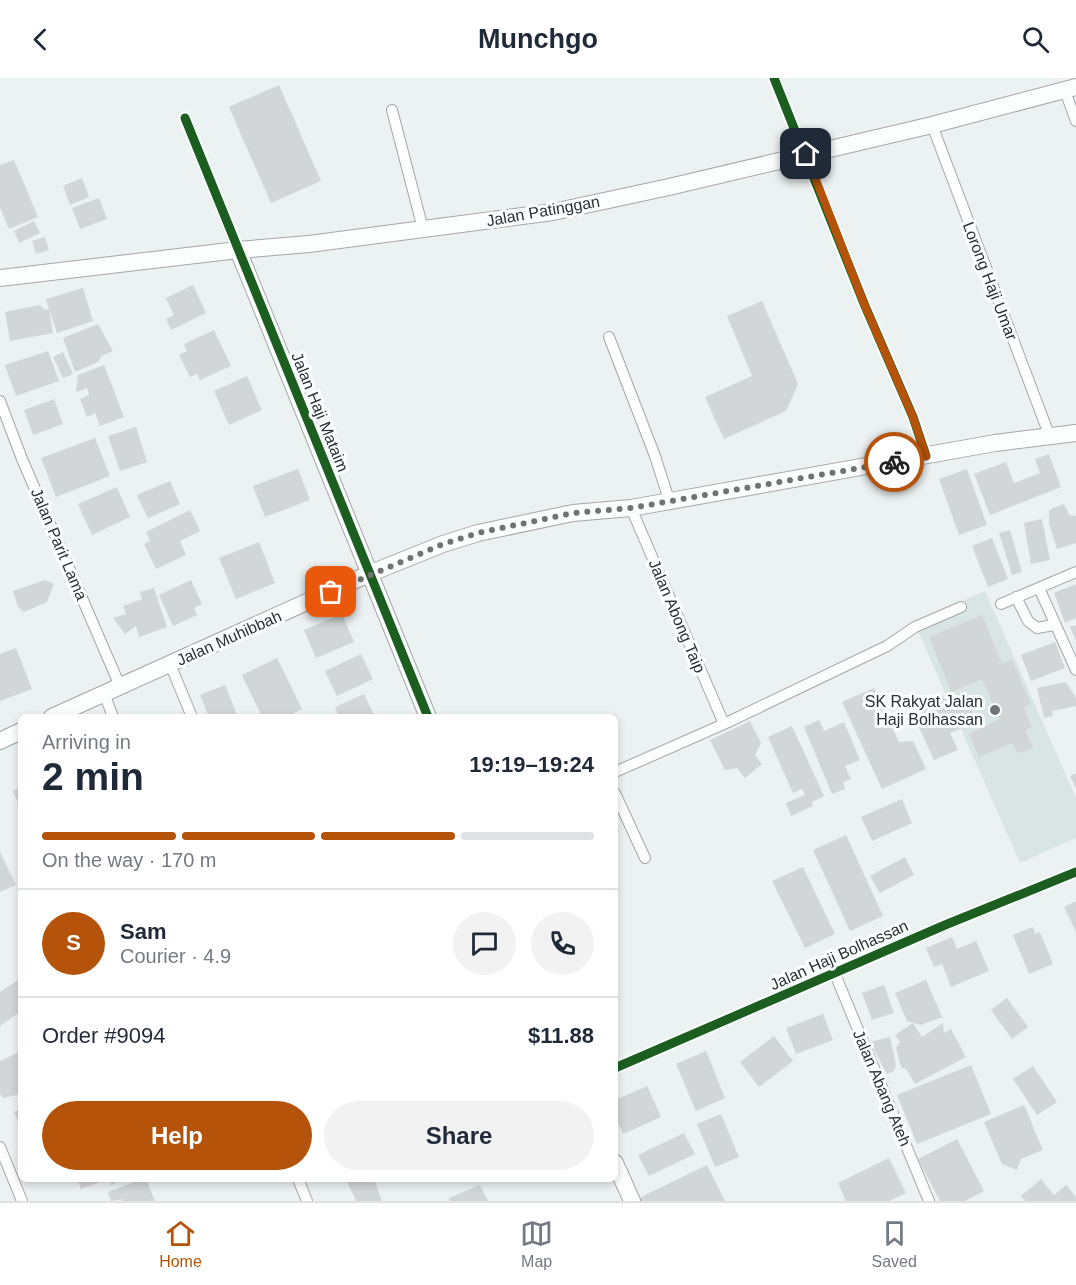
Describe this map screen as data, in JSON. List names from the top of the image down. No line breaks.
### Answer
{"streets":{"main road":["Jalan Patinggan","Jalan Haji Mataim","Jalan Muhibbah"],"street":["Lorong Haji Umar","Jalan Parit Lama","Jalan Abong Taip","Jalan Haji Bolhassan","Jalan Abang Ateh"]},"crossings":[["Jalan Patinggan","Lorong Haji Umar"],["Jalan Patinggan","Jalan Haji Mataim"],["Lorong Haji Umar","Jalan Muhibbah"],["Jalan Haji Mataim","Jalan Muhibbah"],["Jalan Parit Lama","Jalan Muhibbah"],["Jalan Abong Taip","Jalan Muhibbah"],["Jalan Haji Bolhassan","Jalan Abang Ateh"]],"places":["SK Rakyat Jalan Haji Bolhassan"],"page":{"header":"Munchgo","heading":["2 min","Arriving in","19:19–19:24"],"panel":["Sam","Courier · 4.9","Order #9094","$11.88"],"bar":"On the way · 170 m","round":"S","buttons":["Help","Share"],"tabs":["Home","Map","Saved"]}}
